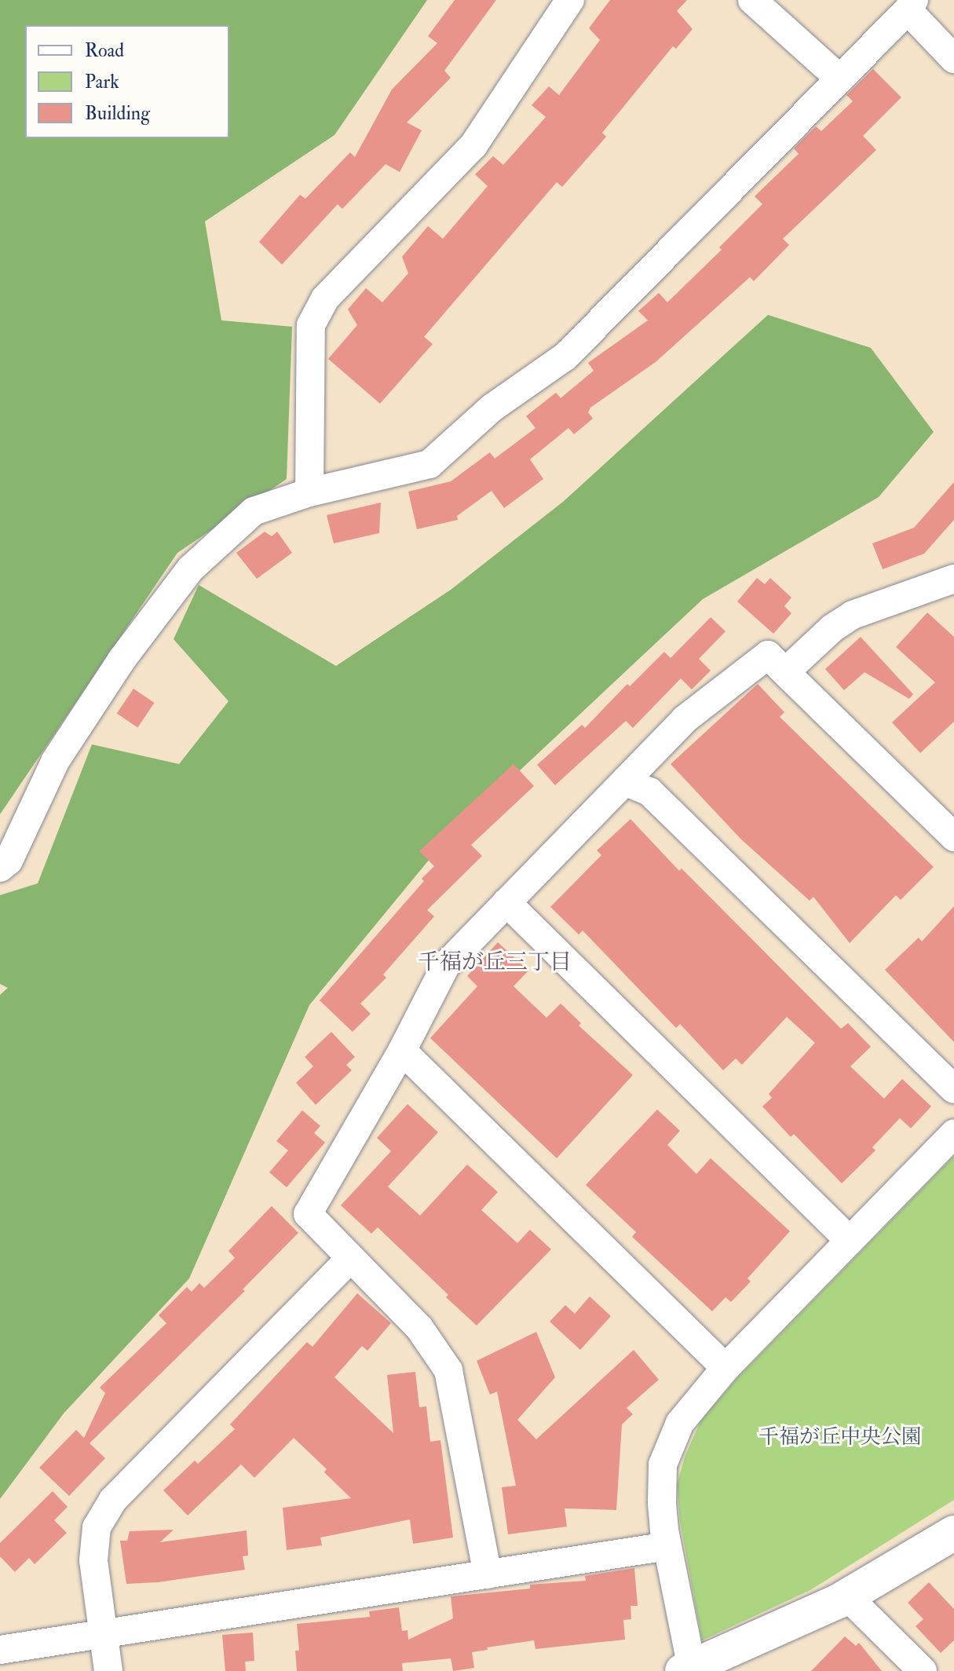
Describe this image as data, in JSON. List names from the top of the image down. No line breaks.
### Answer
{"districts":["千福が丘三丁目"],"parks":["千福が丘中央公園"],"legend":["Road","Park","Building"]}
